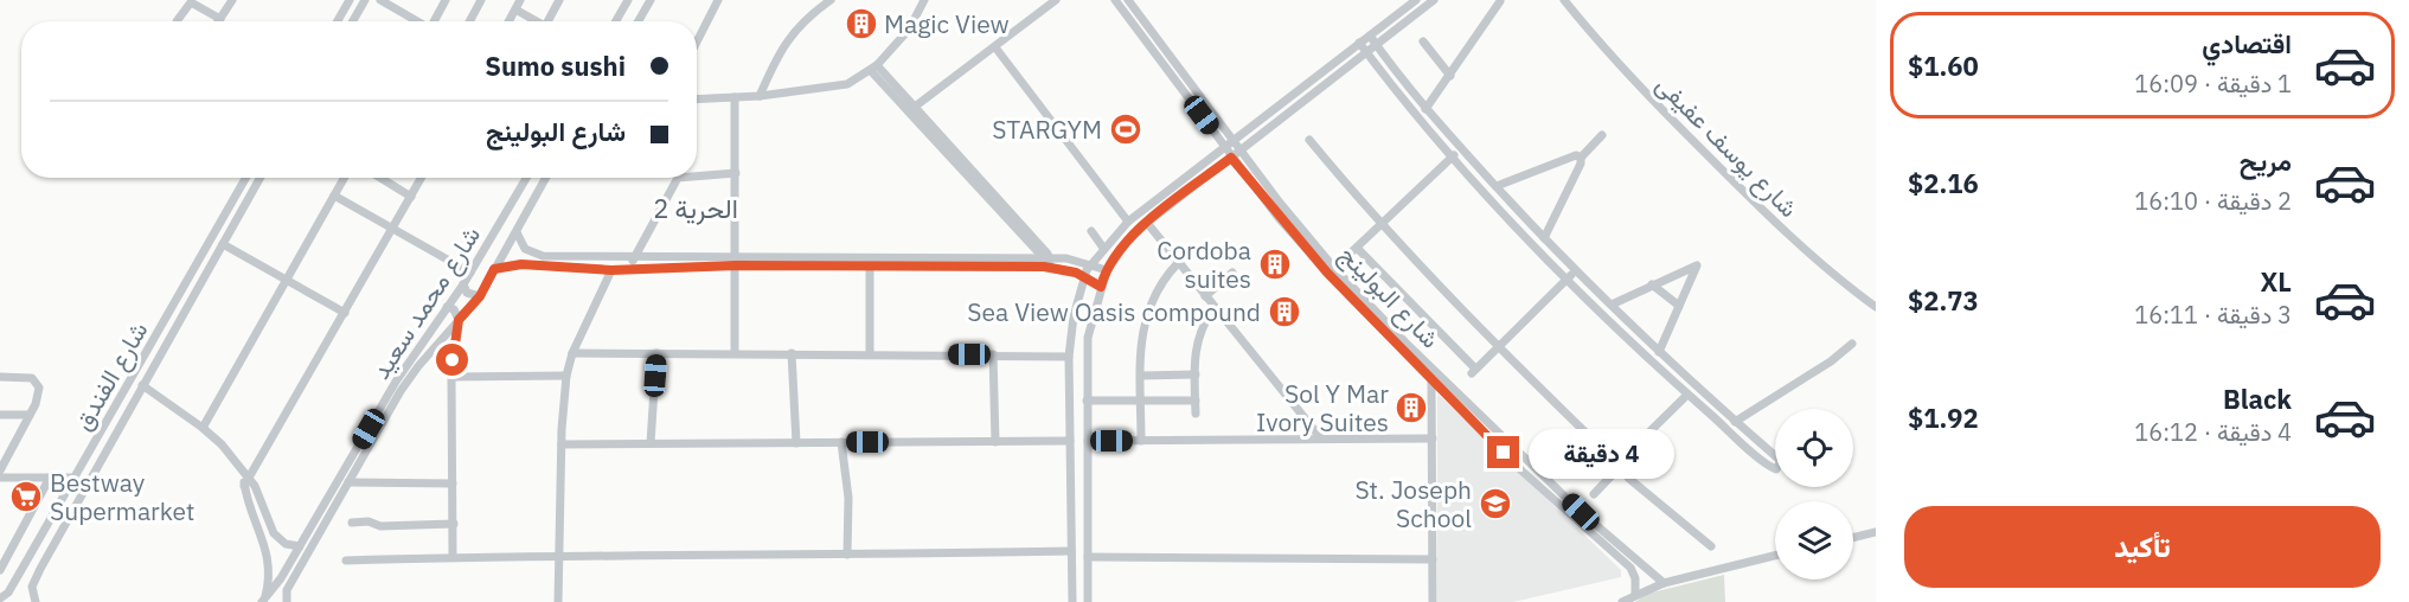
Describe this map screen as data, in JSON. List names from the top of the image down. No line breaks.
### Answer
{"streets":{"street":["شارع يوسف عفيفى","شارع البولينج","شارع محمد سعيد","شارع الفندق"]},"districts":["الحرية 2"],"places":{"building":["Magic View","Cordoba suites","Sea View Oasis compound","Sol Y Mar Ivory Suites"],"sports":["STARGYM"],"supermarket":["Bestway Supermarket"],"school or university":["St. Joseph School"]},"page":{"list":[{"name":"اقتصادي","note":"1 دقيقة · 16:09","value":"$1.60"},{"name":"مريح","note":"2 دقيقة · 16:10","value":"$2.16"},{"name":"XL","note":"3 دقيقة · 16:11","value":"$2.73"},{"name":"Black","note":"4 دقيقة · 16:12","value":"$1.92"}],"banner":["Sumo sushi","شارع البولينج"],"bubble":"4 دقيقة","buttons":"تأكيد"}}
